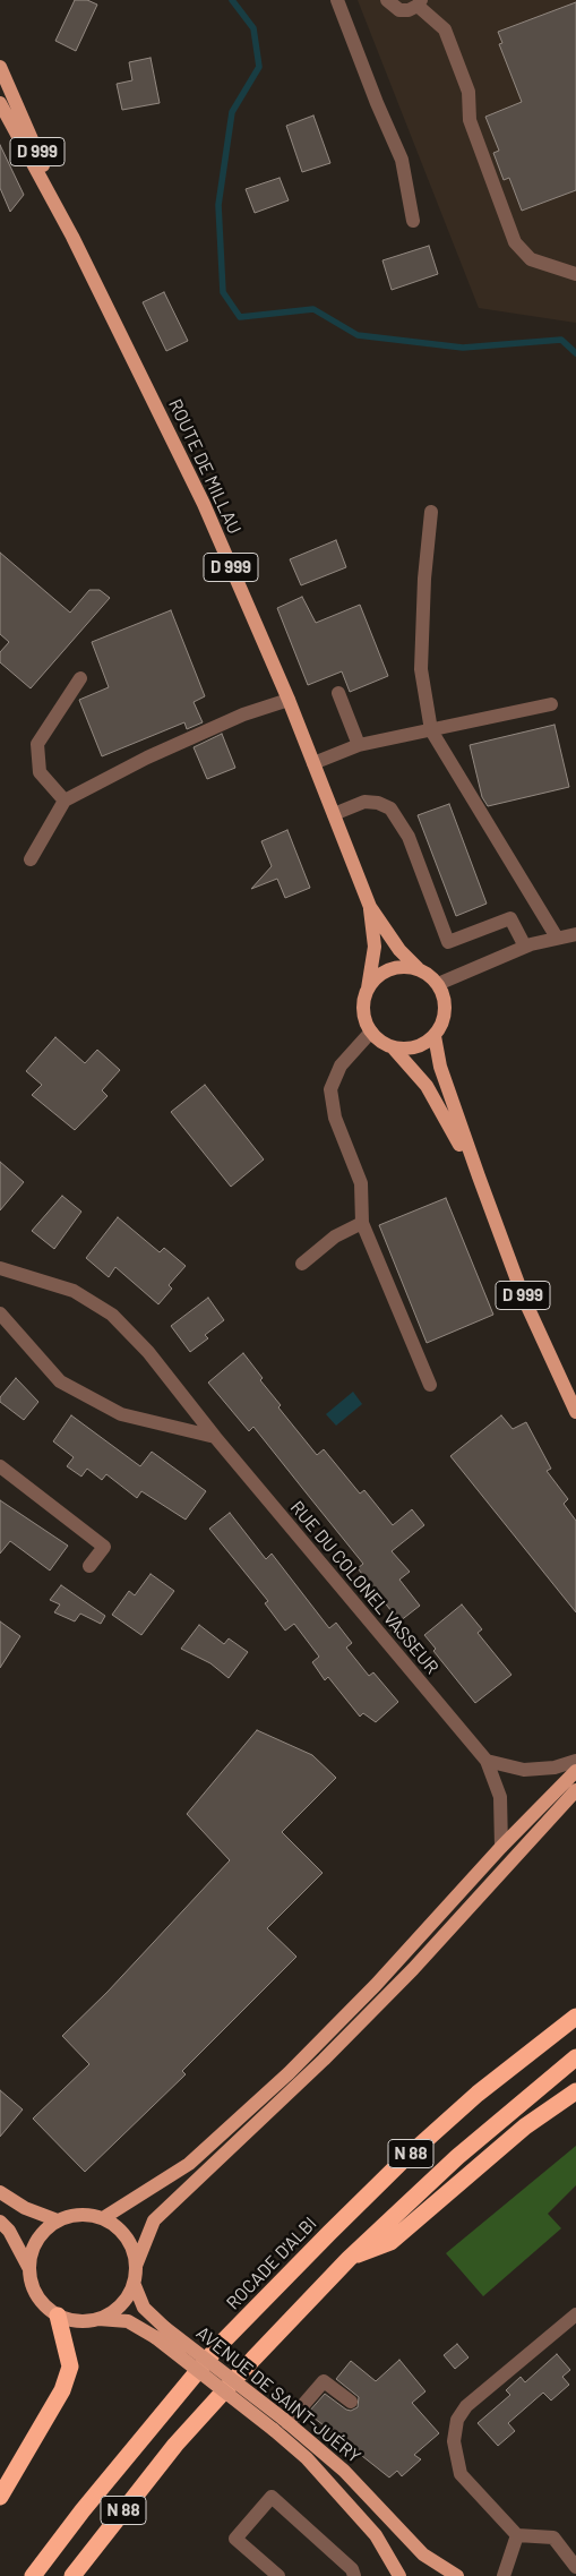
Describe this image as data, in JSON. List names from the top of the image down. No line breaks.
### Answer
{"streets":{"highway":["N 88","ROCADE D'ALBI"],"main road":["D 999","ROUTE DE MILLAU","AVENUE DE SAINT-JUÉRY"],"street":["RUE DU COLONEL VASSEUR"]},"crossings":[["D 999","ROUTE DE MILLAU"]]}
